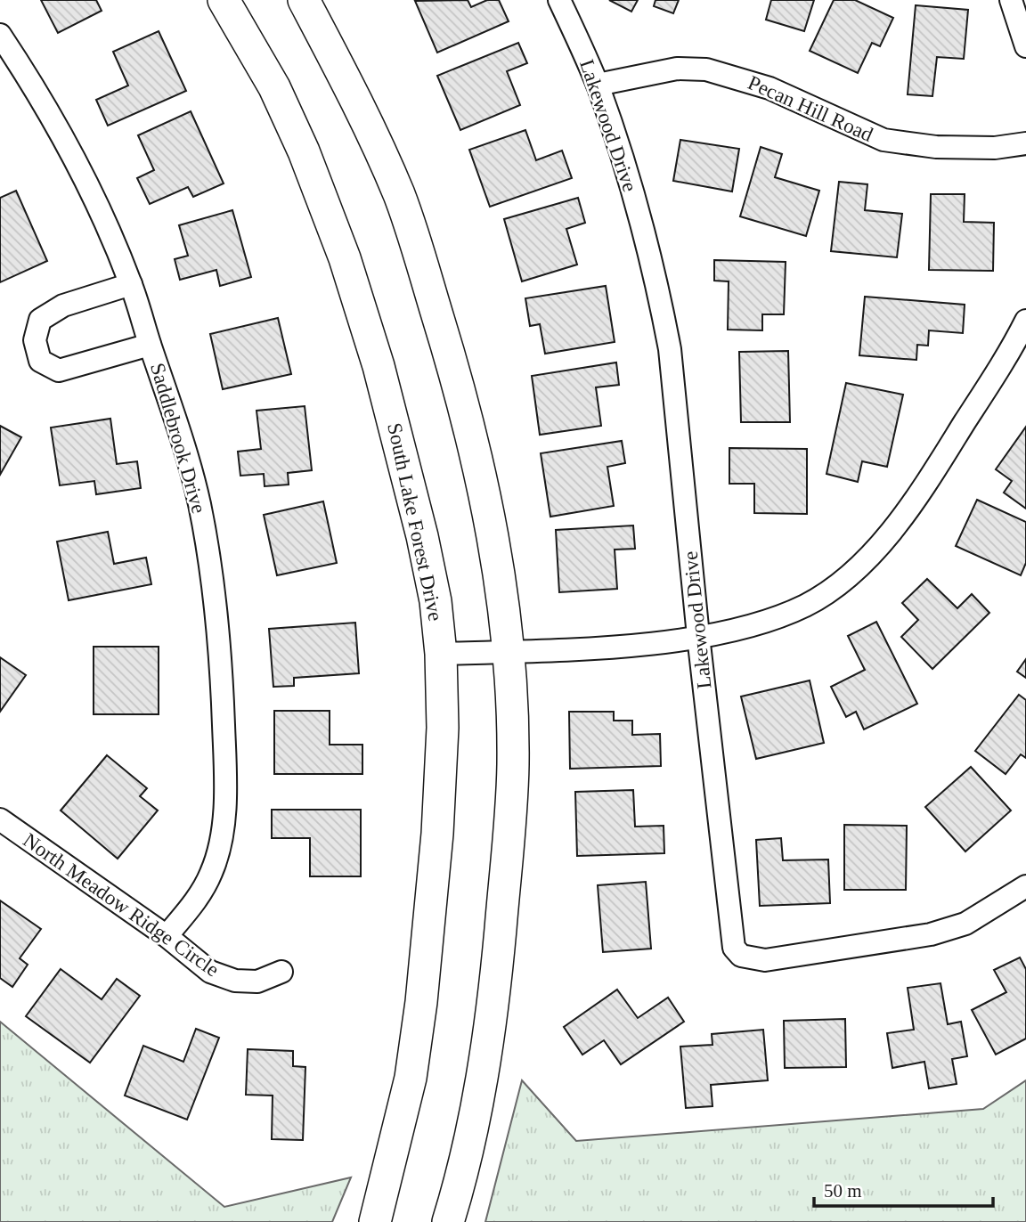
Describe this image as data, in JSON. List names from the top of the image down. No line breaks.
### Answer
{"streets":{"main road":["South Lake Forest Drive"],"street":["Pecan Hill Road","Lakewood Drive","Saddlebrook Drive","North Meadow Ridge Circle"]},"crossings":[["Pecan Hill Road","Lakewood Drive"],["Saddlebrook Drive","North Meadow Ridge Circle"]],"scale_bar":"50 m"}
